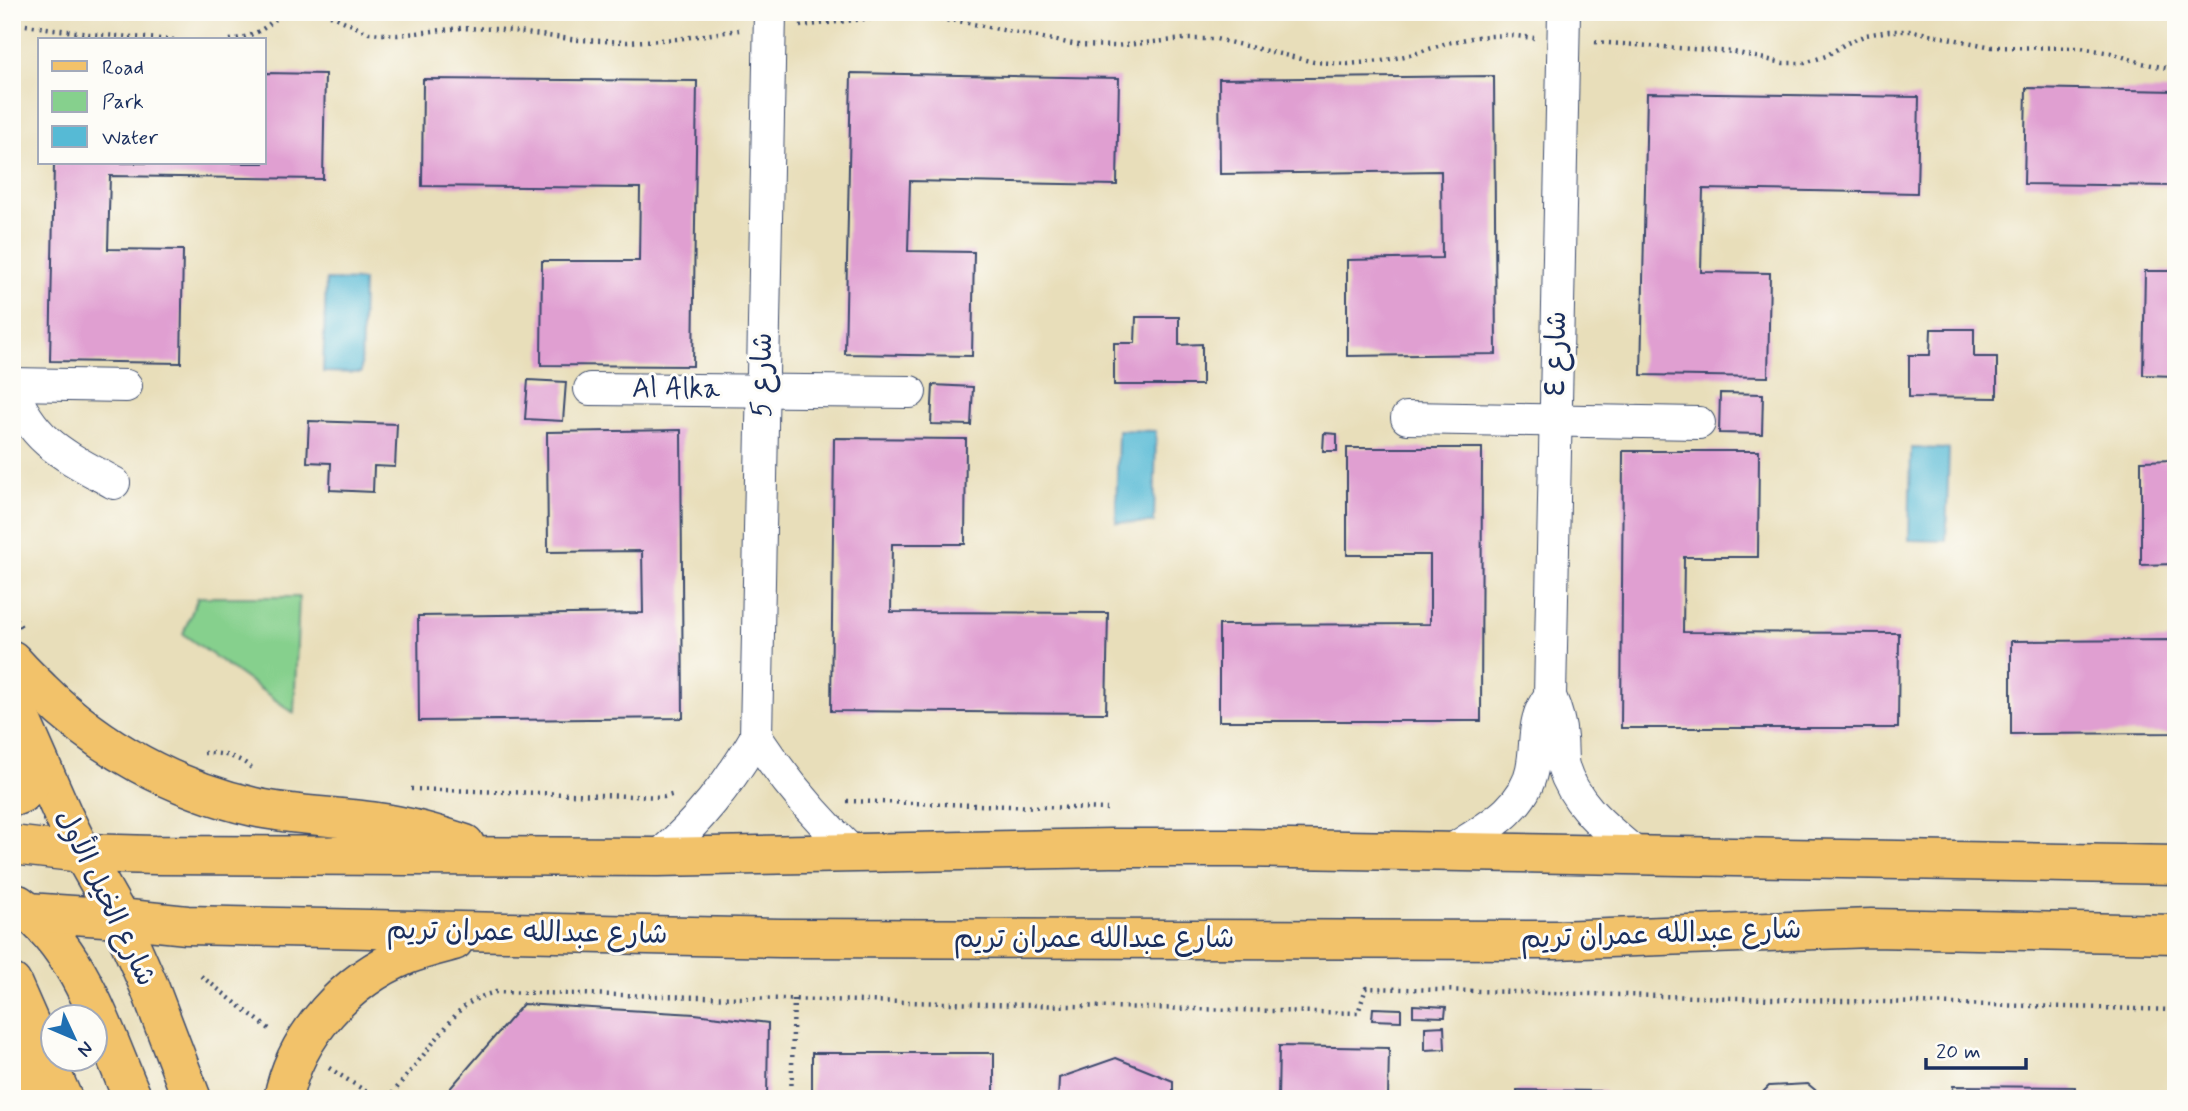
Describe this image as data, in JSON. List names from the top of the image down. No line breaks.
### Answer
{"streets":{"main road":["شارع الخيل الأول","شارع عبدالله عمران تريم"],"street":["شارع ٤","شارع 5","Al Alka"]},"crossings":[["شارع 5","Al Alka"],["شارع الخيل الأول","شارع عبدالله عمران تريم"]],"legend":["Road","Park","Water"],"scale_bar":"20 m","north":"bottom right"}
